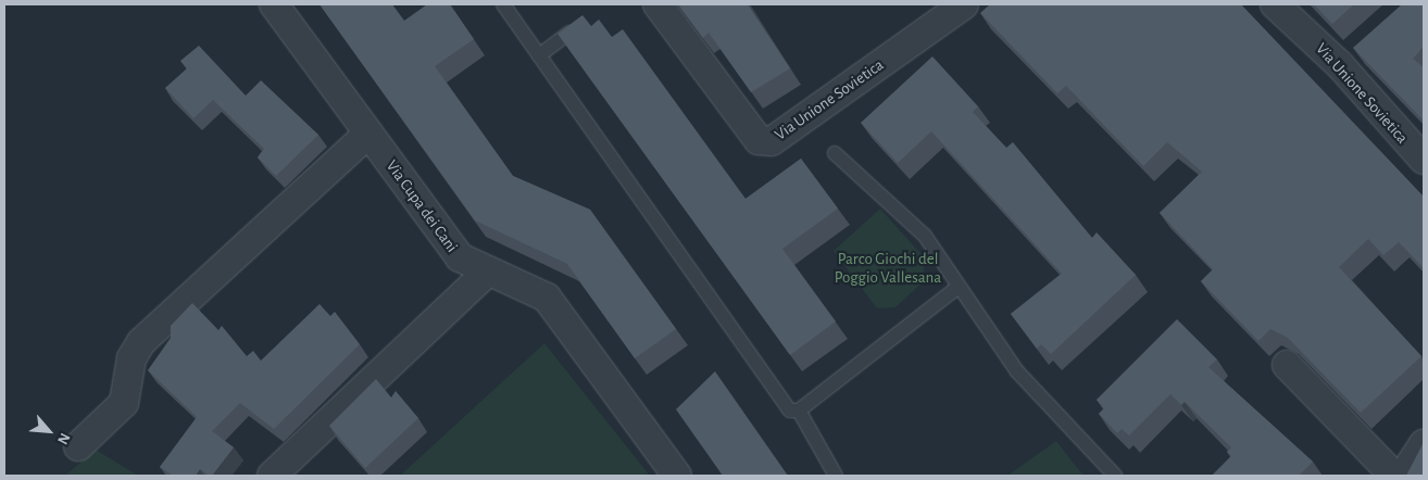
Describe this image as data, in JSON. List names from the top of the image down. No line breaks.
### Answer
{"streets":{"street":["Via Unione Sovietica","Via Cupa dei Cani"]},"parks":["Parco Giochi del Poggio Vallesana"],"north":"bottom right"}
